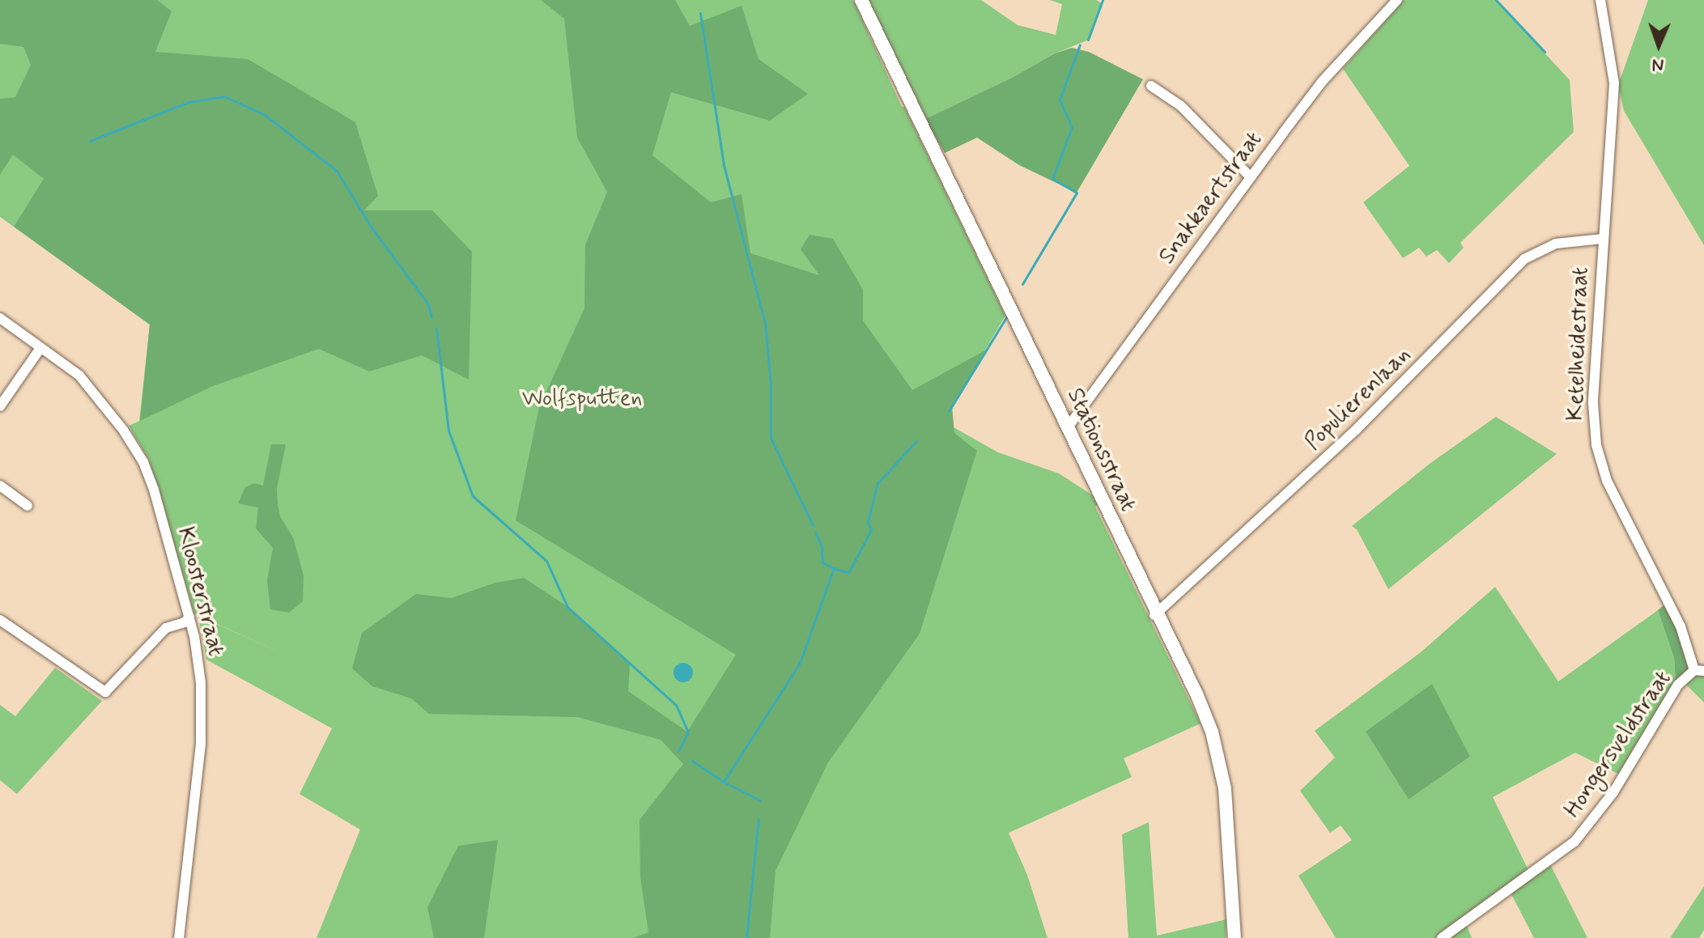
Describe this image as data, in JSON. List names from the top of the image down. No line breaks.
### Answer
{"streets":{"street":["Snakkaertstraat","Ketelheidestraat","Populierenlaan","Stationsstraat","Kloosterstraat","Hongersveldstraat"]},"crossings":[["Snakkaertstraat","Stationsstraat"],["Ketelheidestraat","Populierenlaan"],["Ketelheidestraat","Hongersveldstraat"],["Populierenlaan","Stationsstraat"]],"parks":["Wolfsputten"],"north":"bottom"}
